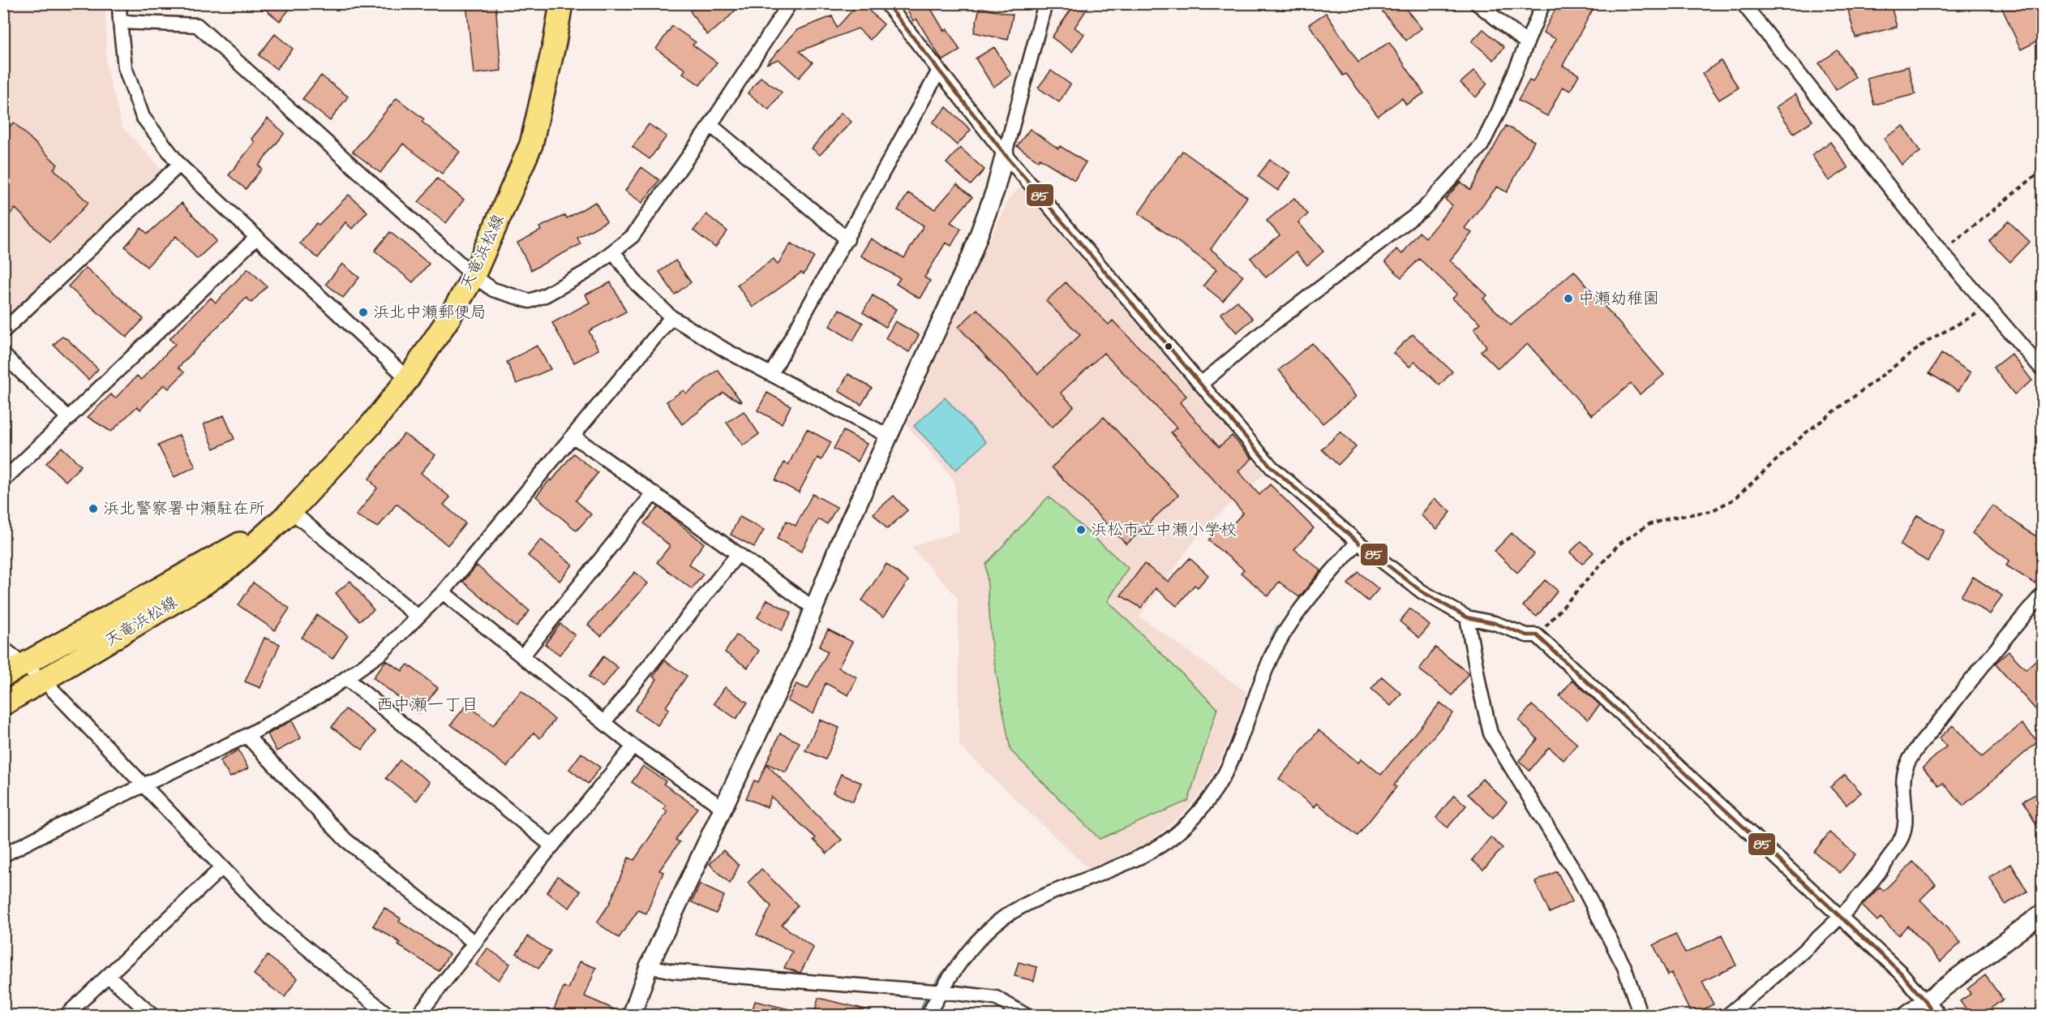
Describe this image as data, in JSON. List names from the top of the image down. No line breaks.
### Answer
{"streets":{"main road":["天竜浜松線"]},"districts":["西中瀬一丁目"],"places":["中瀬幼稚園","浜北中瀬郵便局","浜北警察署中瀬駐在所","浜松市立中瀬小学校"],"lines":["transit line 85"]}
